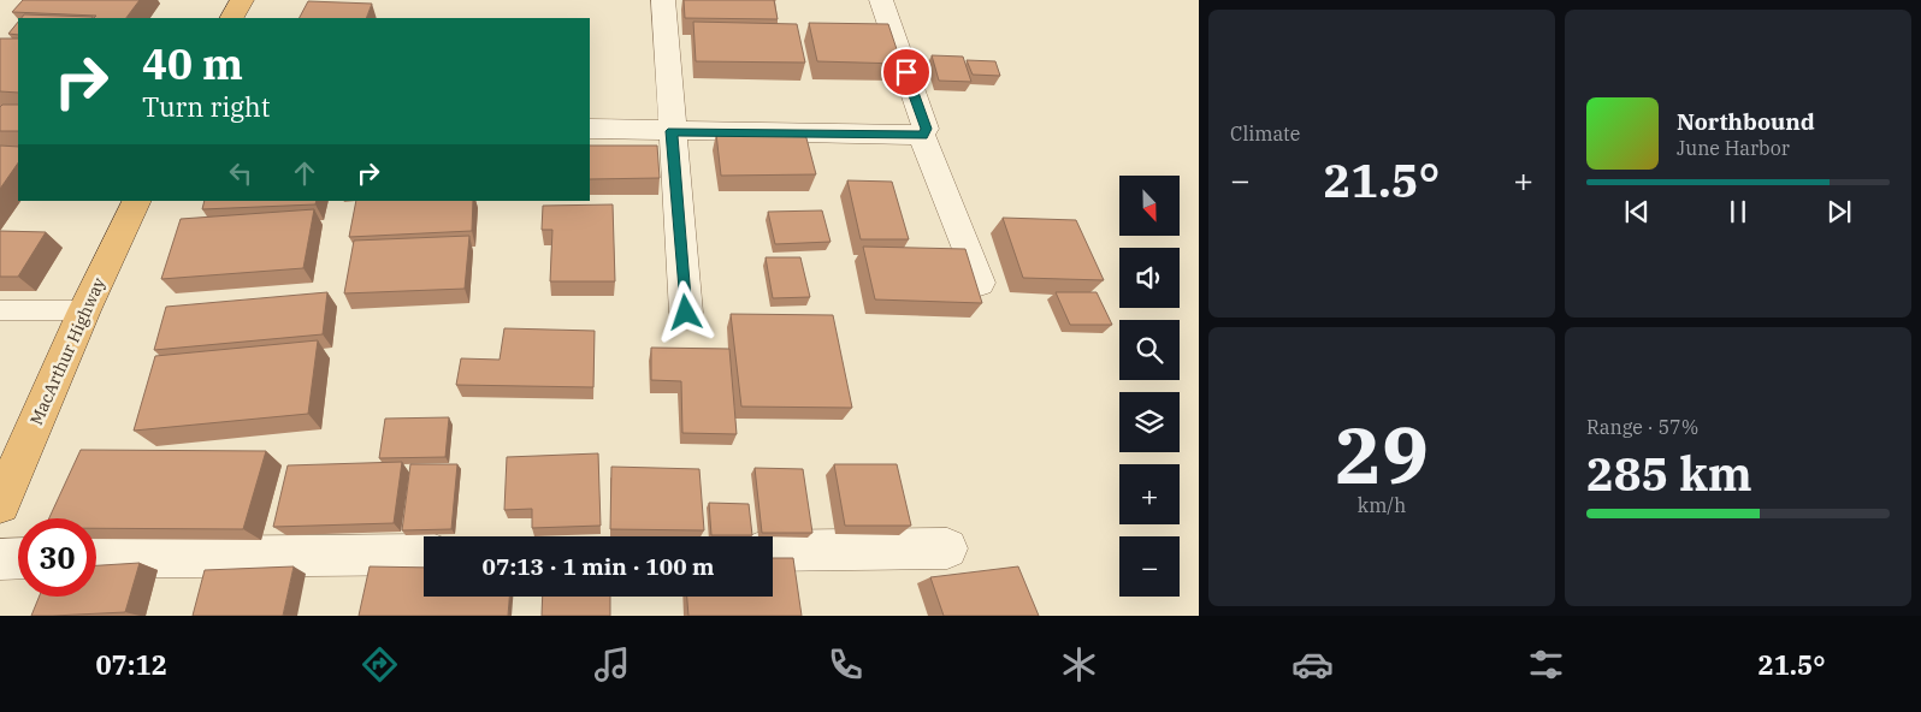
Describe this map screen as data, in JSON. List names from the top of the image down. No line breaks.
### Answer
{"streets":{"highway":["MacArthur Highway"]},"north":"bottom","page":{"tile":["Climate",["29","km/h"],["Range · 57%","285 km"]],"turn":["40 m","Turn right"],"song":["Northbound","June Harbor"],"heat":["−","21.5°","+"],"map_buttons":["+","−"],"limit":"30","trip":"07:13 · 1 min · 100 m","tabs":["07:12","21.5°"]}}
